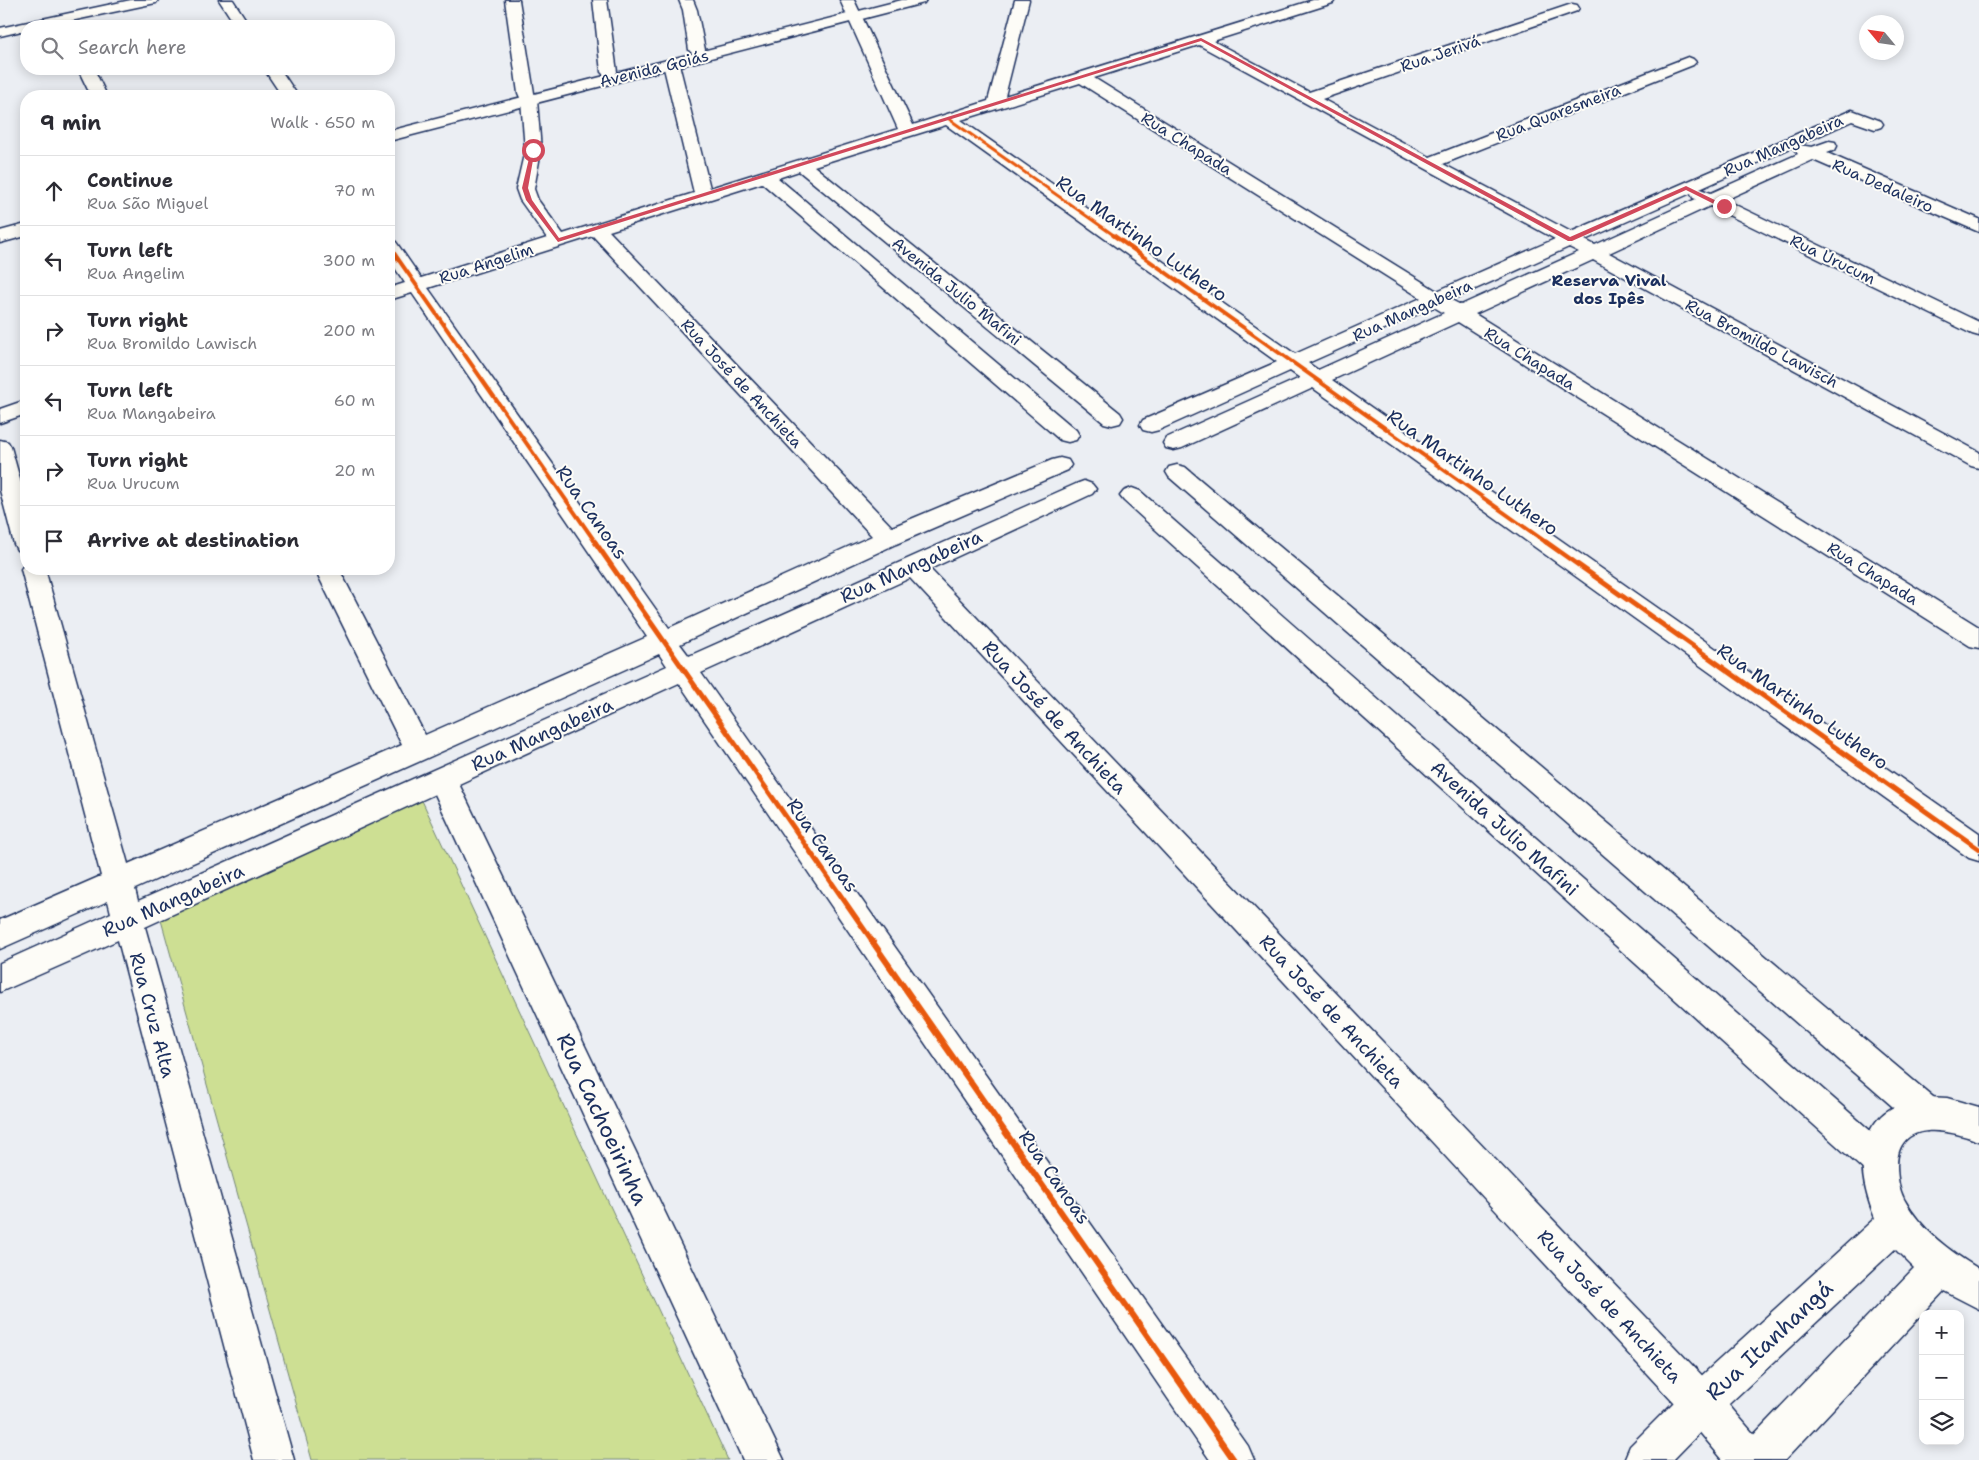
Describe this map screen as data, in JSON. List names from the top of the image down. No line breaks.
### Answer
{"streets":{"street":["Rua Jerivá","Avenida Goiás","Rua Quaresmeira","Rua Chapada","Rua Mangabeira","Rua Dedaleiro","Rua Martinho Luthero","Rua Urucum","Rua Angelim","Avenida Julio Mafini","Rua Bromildo Lawisch","Rua José de Anchieta","Rua Canoas","Rua Cruz Alta","Rua Cachoeirinha","Rua Itanhangá"]},"crossings":[["Rua Jerivá","Rua Bromildo Lawisch"],["Rua Quaresmeira","Rua Bromildo Lawisch"],["Rua Chapada","Rua Mangabeira"],["Rua Chapada","Rua Angelim"],["Rua Mangabeira","Rua Dedaleiro"],["Rua Mangabeira","Rua Martinho Luthero"],["Rua Mangabeira","Rua Urucum"],["Rua Mangabeira","Avenida Julio Mafini"],["Rua Mangabeira","Rua Bromildo Lawisch"],["Rua Mangabeira","Rua José de Anchieta"],["Rua Mangabeira","Rua Canoas"],["Rua Mangabeira","Rua Cruz Alta"],["Rua Mangabeira","Rua Cachoeirinha"],["Rua Martinho Luthero","Rua Angelim"],["Rua Angelim","Avenida Julio Mafini"],["Rua Angelim","Rua Bromildo Lawisch"],["Rua Angelim","Rua José de Anchieta"],["Rua Angelim","Rua Canoas"],["Rua José de Anchieta","Rua Itanhangá"]],"districts":["Reserva Vival dos Ipês"],"north":"top left","page":{"search":"Search here","heading":["9 min","Walk · 650 m"],"list":[["Continue","Rua São Miguel","70 m"],["Turn left","Rua Angelim","300 m"],["Turn right","Rua Bromildo Lawisch","200 m"],["Turn left","Rua Mangabeira","60 m"],["Turn right","Rua Urucum","20 m"],"Arrive at destination"],"map_buttons":["+","−"]}}
